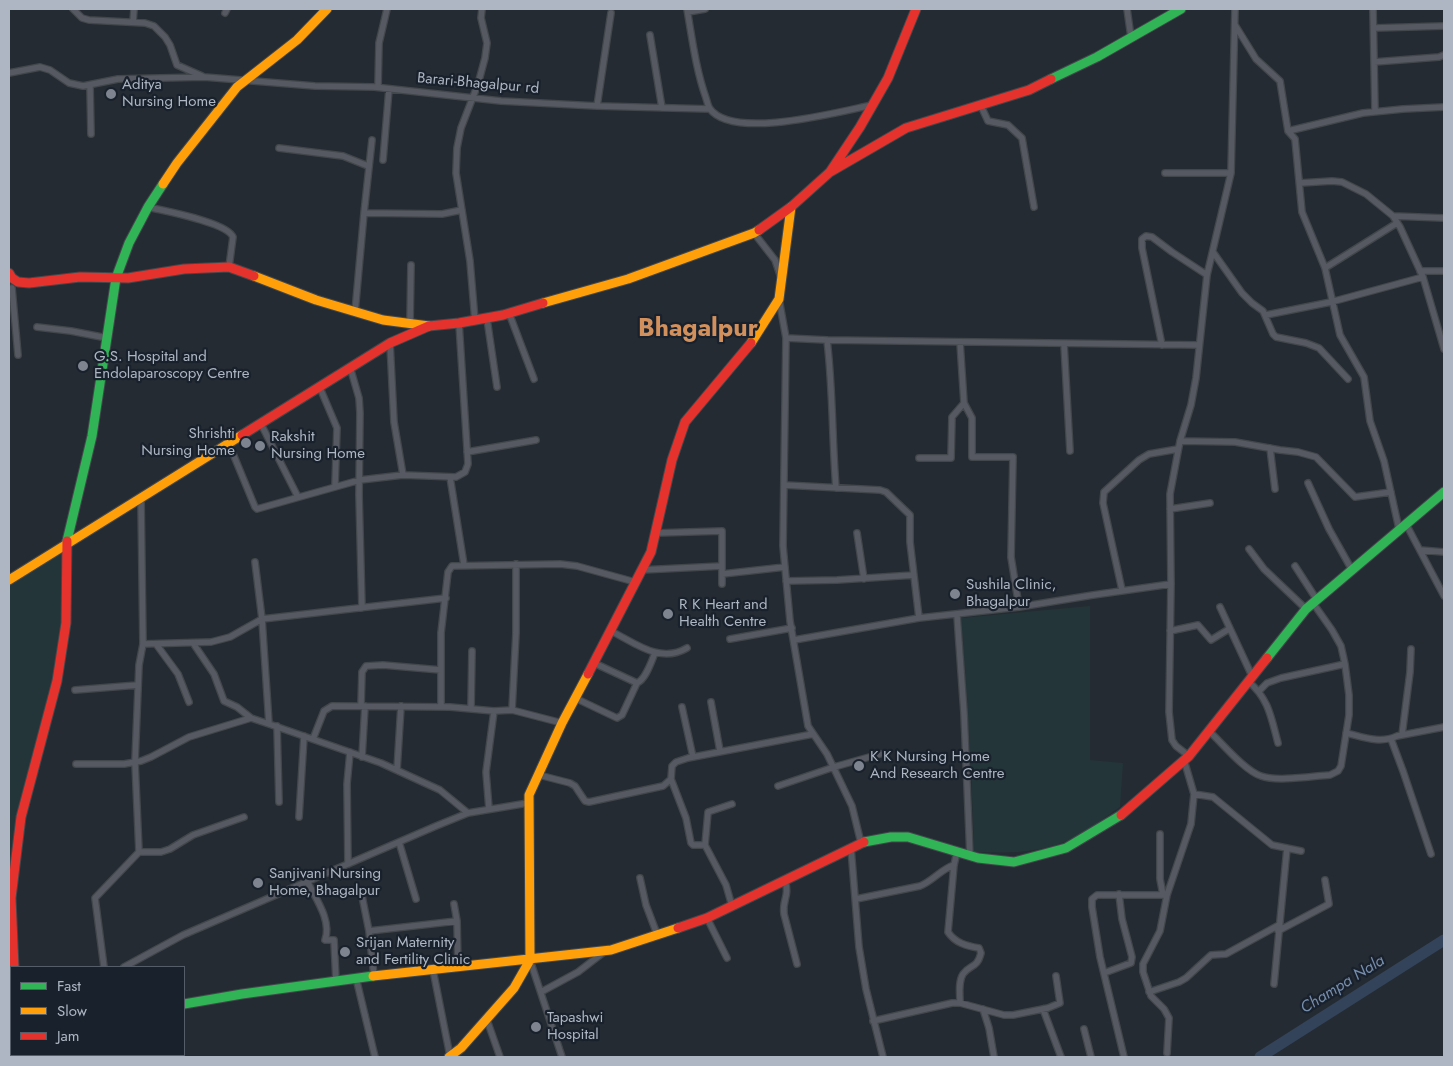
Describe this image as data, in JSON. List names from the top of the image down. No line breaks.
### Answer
{"streets":{"street":["Barari-Bhagalpur rd"]},"districts":["Bhagalpur"],"water":["Champa Nala"],"places":["Aditya Nursing Home","G.S. Hospital and Endolaparoscopy Centre","Shrishti Nursing Home","Rakshit Nursing Home","Sushila Clinic, Bhagalpur","R K Heart and Health Centre","K K Nursing Home And Research Centre","Sanjivani Nursing Home, Bhagalpur","Srijan Maternity and Fertility Clinic","Tapashwi Hospital"],"legend":["Fast","Slow","Jam"]}
